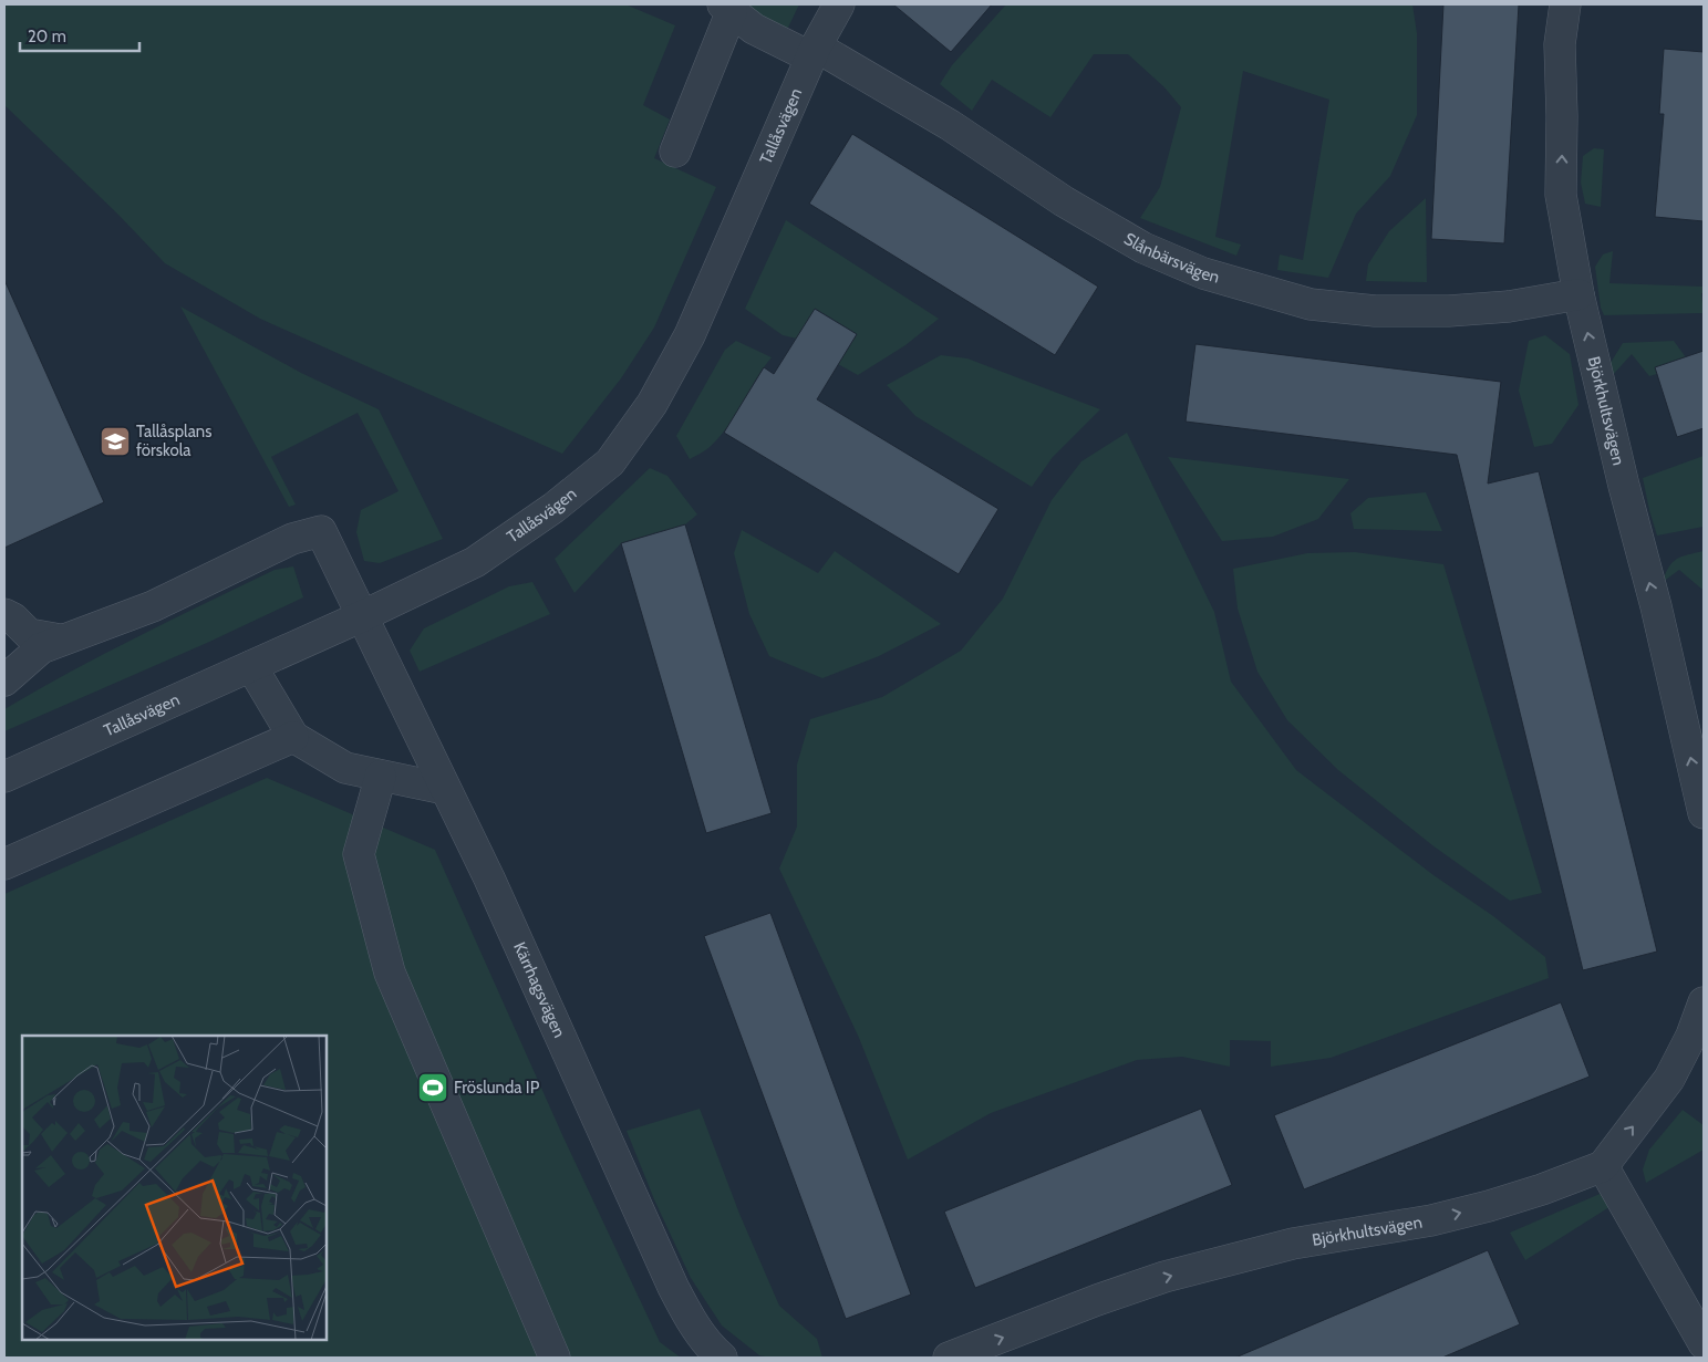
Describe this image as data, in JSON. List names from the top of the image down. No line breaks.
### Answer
{"streets":{"street":["Tallåsvägen","Slånbärsvägen","Björkhultsvägen","Kärrhagsvägen"]},"crossings":[["Tallåsvägen","Slånbärsvägen"],["Tallåsvägen","Kärrhagsvägen"],["Slånbärsvägen","Björkhultsvägen"]],"places":{"school or university":["Tallåsplans förskola"],"sports":["Fröslunda IP"]},"scale_bar":"20 m"}
